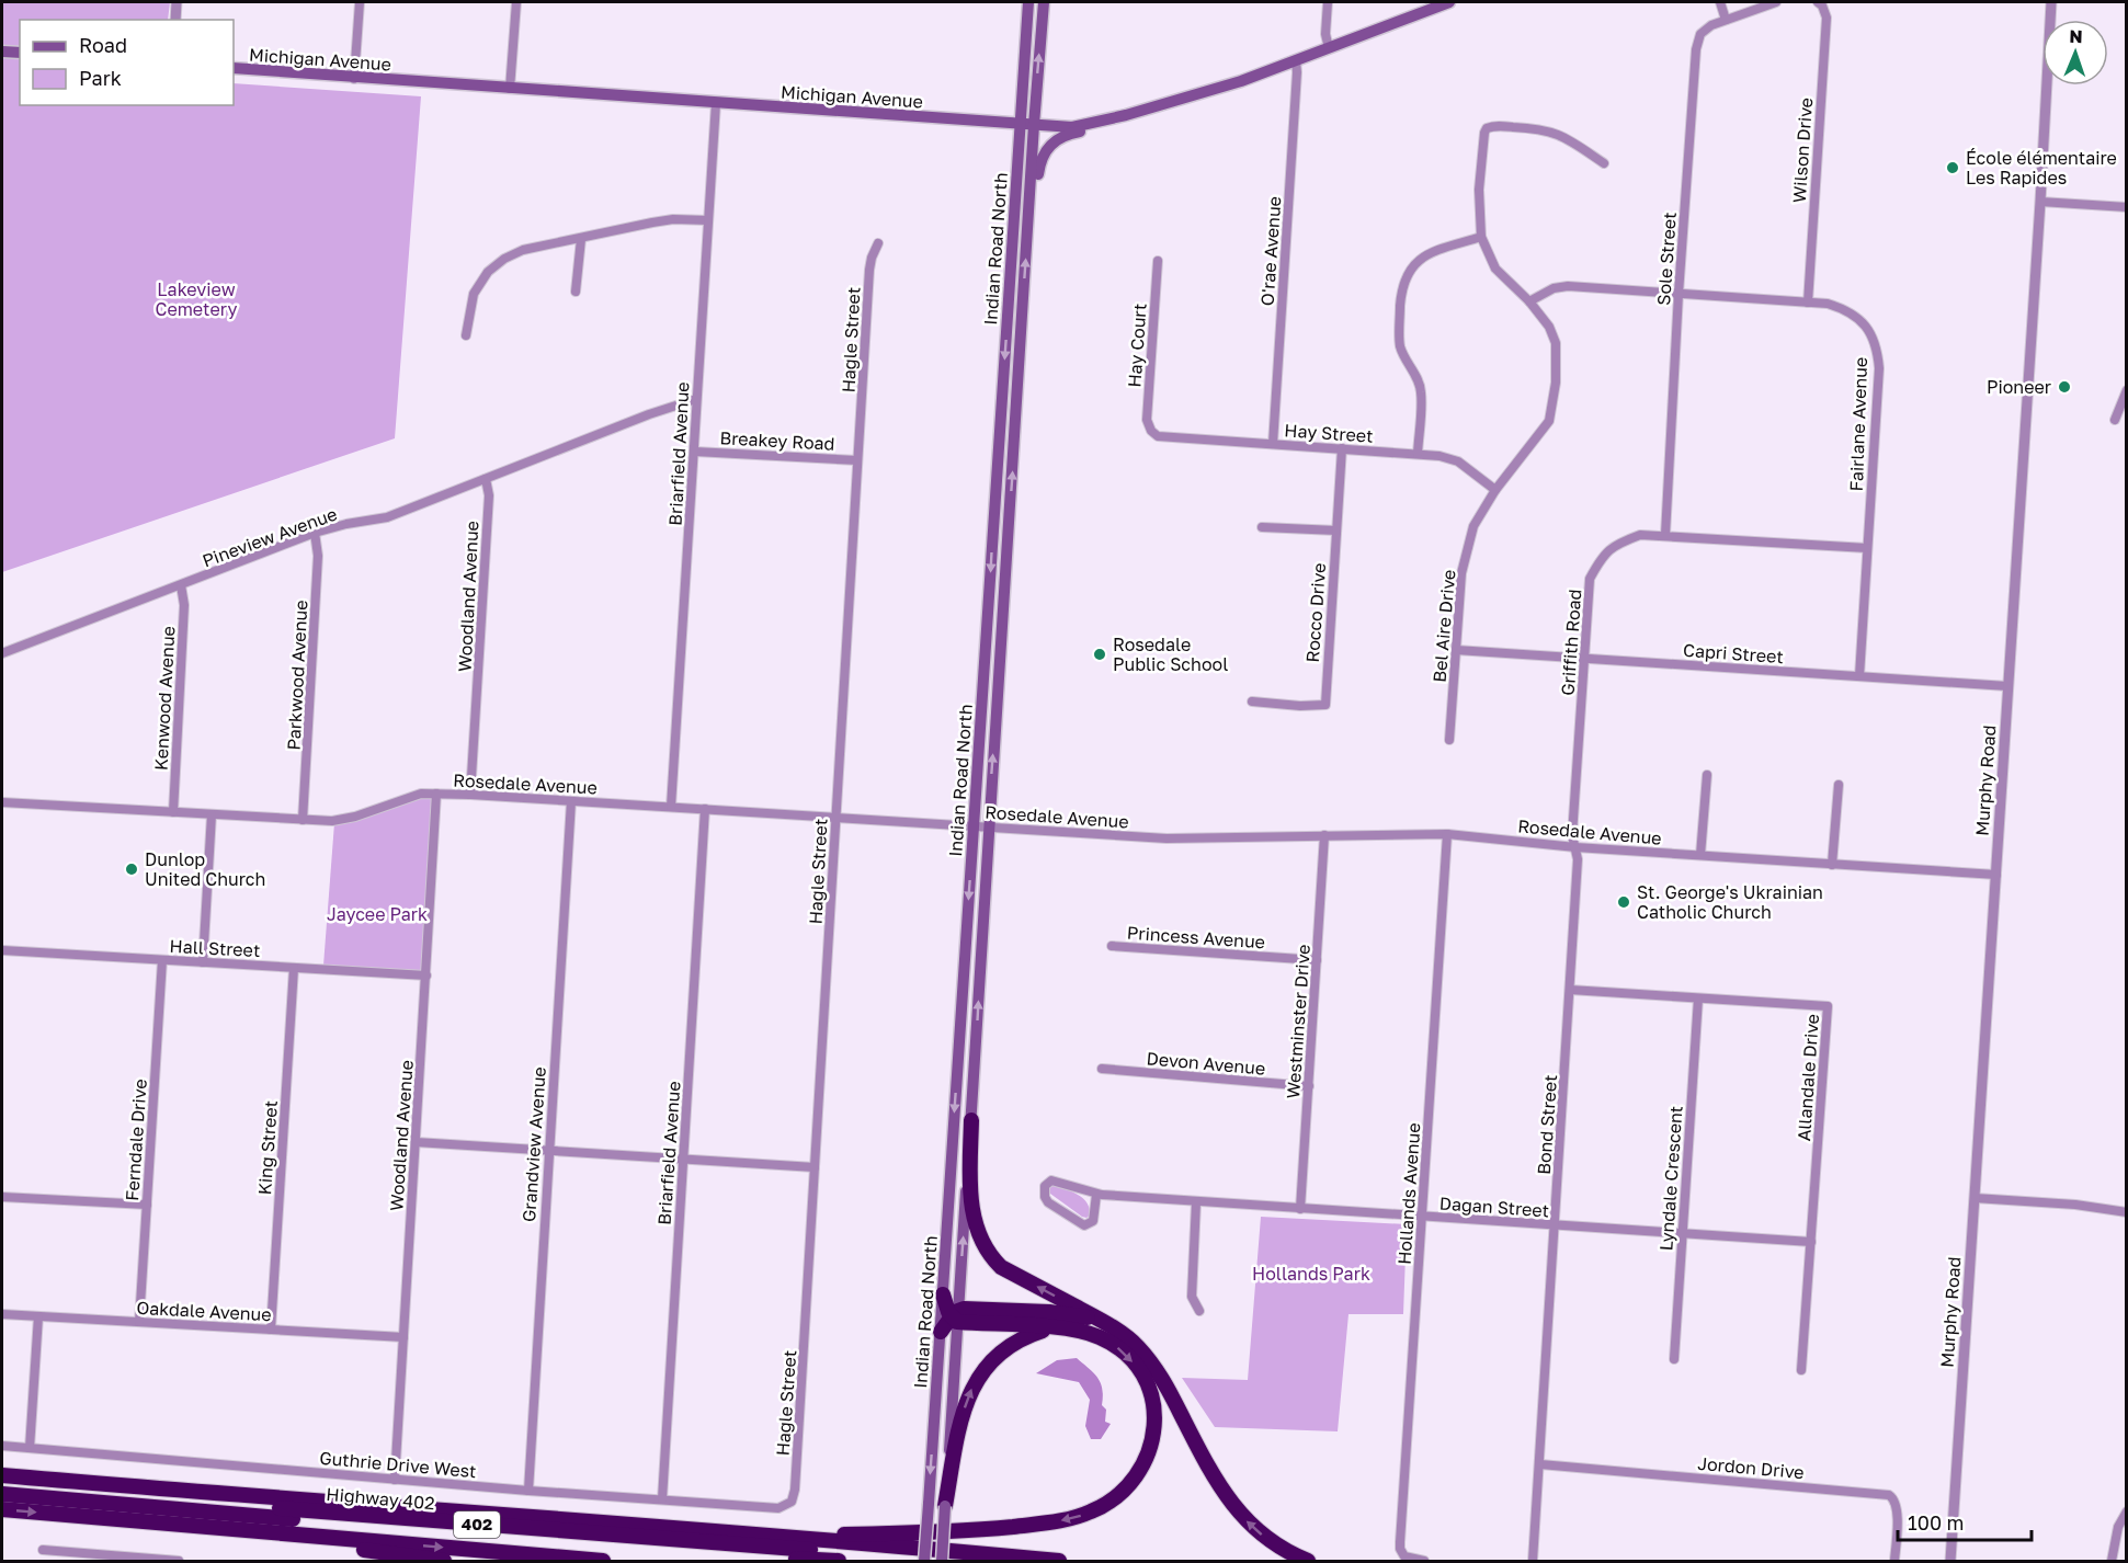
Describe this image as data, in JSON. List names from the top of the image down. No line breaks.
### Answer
{"streets":{"highway":["Highway 402","402"],"main road":["Michigan Avenue","Indian Road North"],"street":["Wilson Drive","O'rae Avenue","Sole Street","Hagle Street","Hay Court","Fairlane Avenue","Hay Street","Breakey Road","Briarfield Avenue","Pineview Avenue","Woodland Avenue","Rocco Drive","Bel Aire Drive","Griffith Road","Capri Street","Parkwood Avenue","Kenwood Avenue","Murphy Road","Rosedale Avenue","Princess Avenue","Hall Street","Westminster Drive","Devon Avenue","Allandale Drive","Bond Street","Ferndale Drive","Grandview Avenue","King Street","Lyndale Crescent","Hollands Avenue","Dagan Street","Oakdale Avenue","Guthrie Drive West","Jordon Drive"]},"crossings":[["Michigan Avenue","Indian Road North"],["Michigan Avenue","O'rae Avenue"],["Michigan Avenue","Briarfield Avenue"],["Wilson Drive","Fairlane Avenue"],["Indian Road North","Rosedale Avenue"],["O'rae Avenue","Hay Street"],["Sole Street","Fairlane Avenue"],["Sole Street","Griffith Road"],["Hagle Street","Breakey Road"],["Hagle Street","Rosedale Avenue"],["Hagle Street","Guthrie Drive West"],["Hay Court","Hay Street"],["Fairlane Avenue","Bel Aire Drive"],["Fairlane Avenue","Griffith Road"],["Fairlane Avenue","Capri Street"],["Hay Street","Rocco Drive"],["Hay Street","Bel Aire Drive"],["Breakey Road","Briarfield Avenue"],["Briarfield Avenue","Pineview Avenue"],["Briarfield Avenue","Rosedale Avenue"],["Briarfield Avenue","Guthrie Drive West"],["Pineview Avenue","Woodland Avenue"],["Pineview Avenue","Parkwood Avenue"],["Pineview Avenue","Kenwood Avenue"],["Woodland Avenue","Rosedale Avenue"],["Woodland Avenue","Hall Street"],["Woodland Avenue","Oakdale Avenue"],["Woodland Avenue","Guthrie Drive West"],["Bel Aire Drive","Capri Street"],["Griffith Road","Capri Street"],["Griffith Road","Rosedale Avenue"],["Griffith Road","Bond Street"],["Capri Street","Murphy Road"],["Parkwood Avenue","Rosedale Avenue"],["Kenwood Avenue","Rosedale Avenue"],["Murphy Road","Rosedale Avenue"],["Rosedale Avenue","Westminster Drive"],["Rosedale Avenue","Bond Street"],["Rosedale Avenue","Grandview Avenue"],["Rosedale Avenue","Hollands Avenue"],["Princess Avenue","Westminster Drive"],["Hall Street","Ferndale Drive"],["Hall Street","King Street"],["Westminster Drive","Devon Avenue"],["Westminster Drive","Dagan Street"],["Allandale Drive","Bond Street"],["Allandale Drive","Lyndale Crescent"],["Allandale Drive","Dagan Street"],["Bond Street","Dagan Street"],["Bond Street","Jordon Drive"],["Ferndale Drive","Oakdale Avenue"],["Grandview Avenue","Guthrie Drive West"],["King Street","Oakdale Avenue"],["Lyndale Crescent","Dagan Street"],["Hollands Avenue","Dagan Street"]],"parks":["Lakeview Cemetery","Jaycee Park","Hollands Park"],"places":["École élémentaire Les Rapides","Pioneer","Rosedale Public School","Dunlop United Church","St. George's Ukrainian Catholic Church"],"legend":["Road","Park"],"scale_bar":"100 m","north":"top"}
